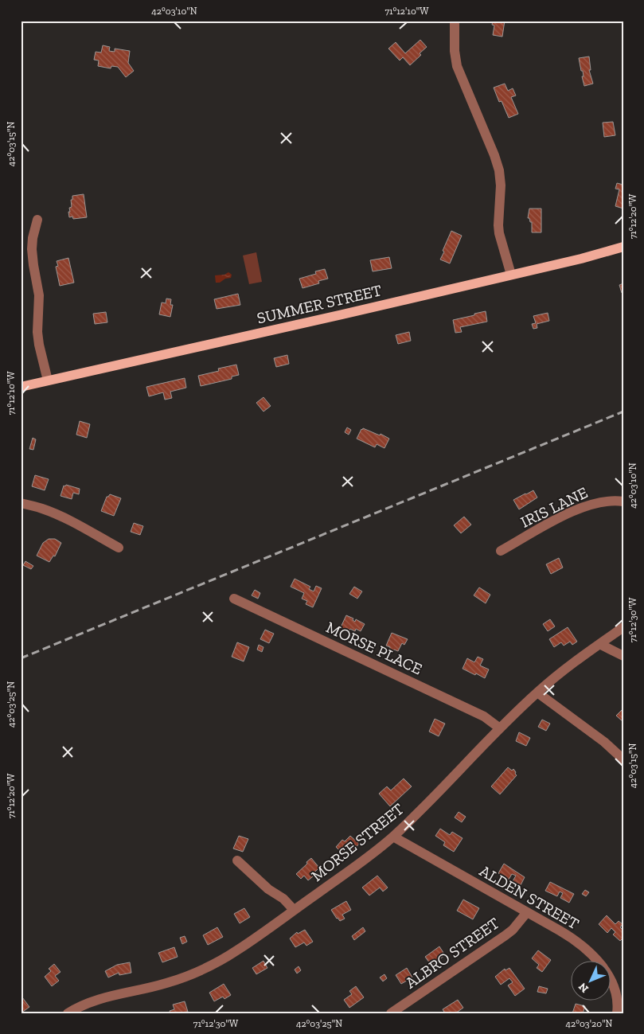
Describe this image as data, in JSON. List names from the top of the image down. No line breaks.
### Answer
{"streets":{"main road":["SUMMER STREET"],"street":["IRIS LANE","MORSE PLACE","MORSE STREET","ALDEN STREET","ALBRO STREET"]},"crossings":[["MORSE PLACE","MORSE STREET"],["MORSE STREET","ALDEN STREET"],["ALDEN STREET","ALBRO STREET"]],"north":"bottom left","coordinates":["42°03'10\"N","71°12'10\"W","42°03'15\"N","71°12'20\"W","71°12'30\"W","42°03'25\"N","42°03'20\"N"]}
